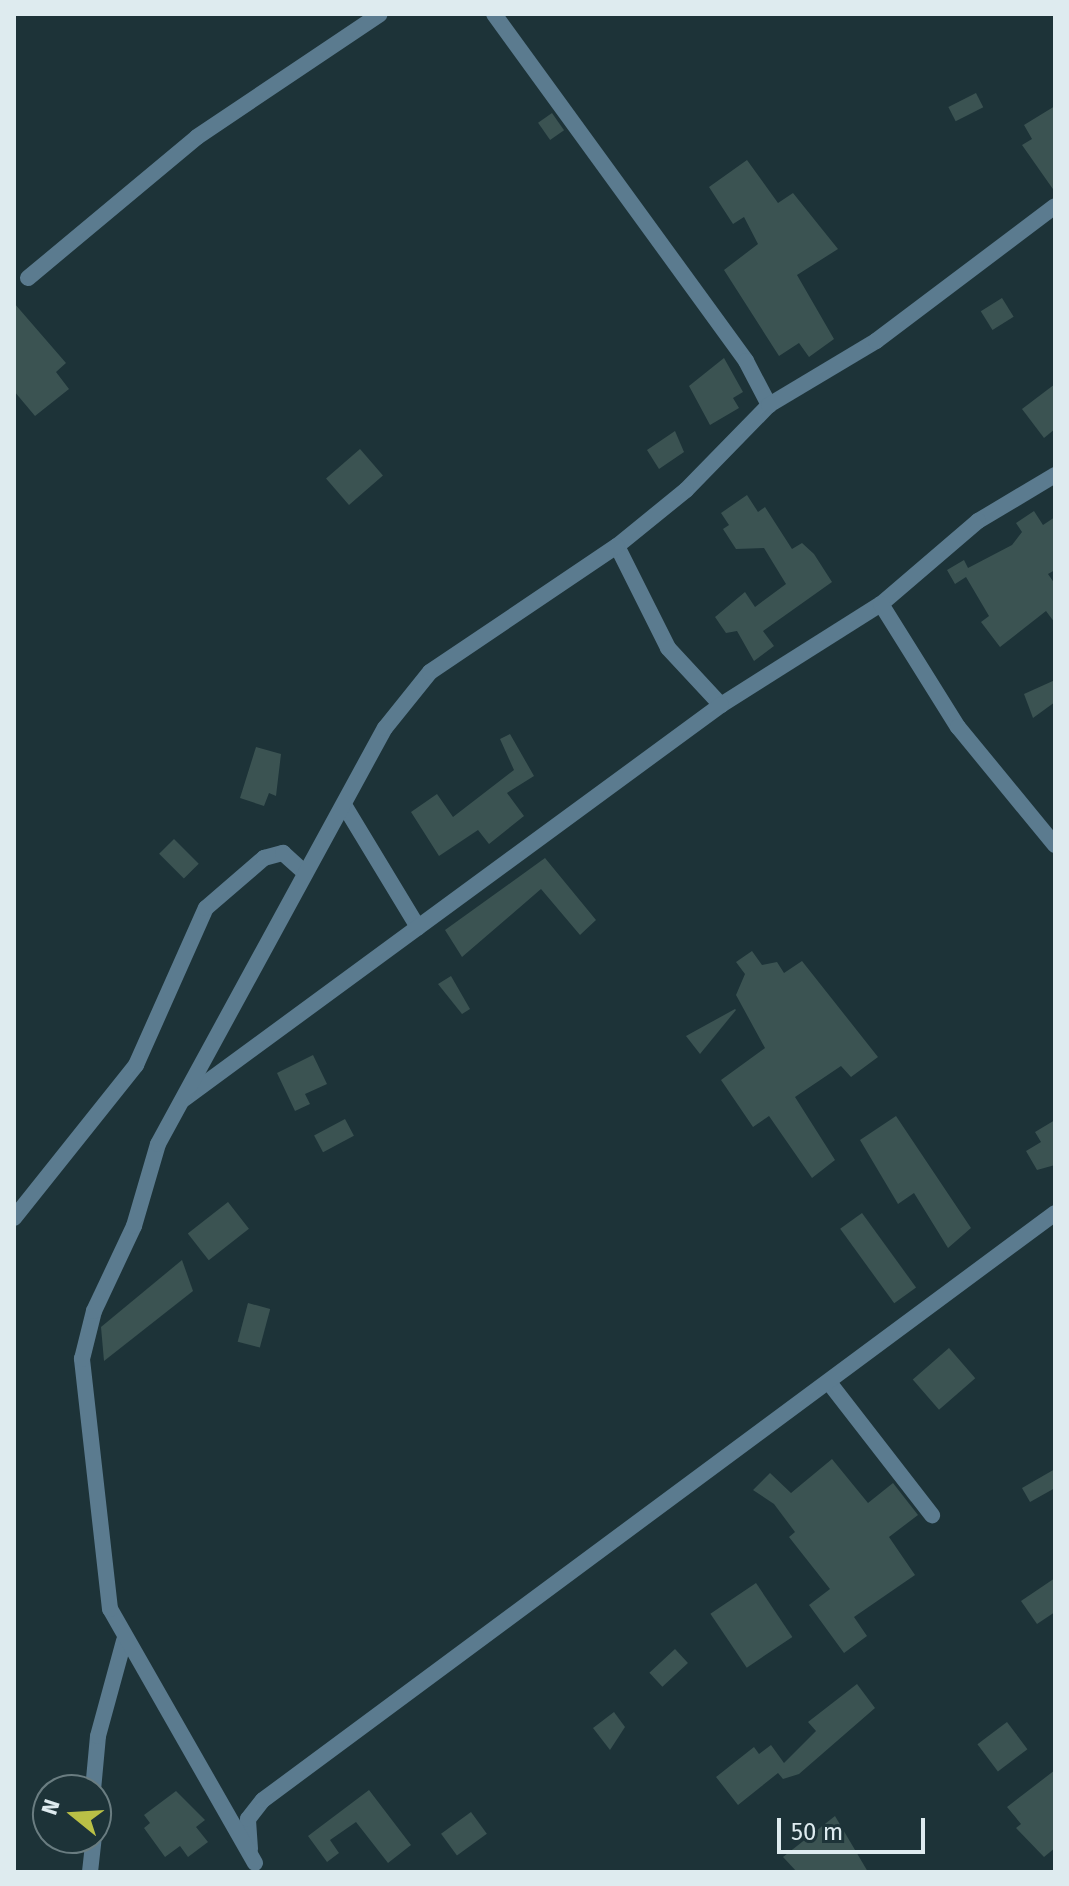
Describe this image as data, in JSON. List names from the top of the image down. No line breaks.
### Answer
{"scale_bar":"50 m","north":"left"}
